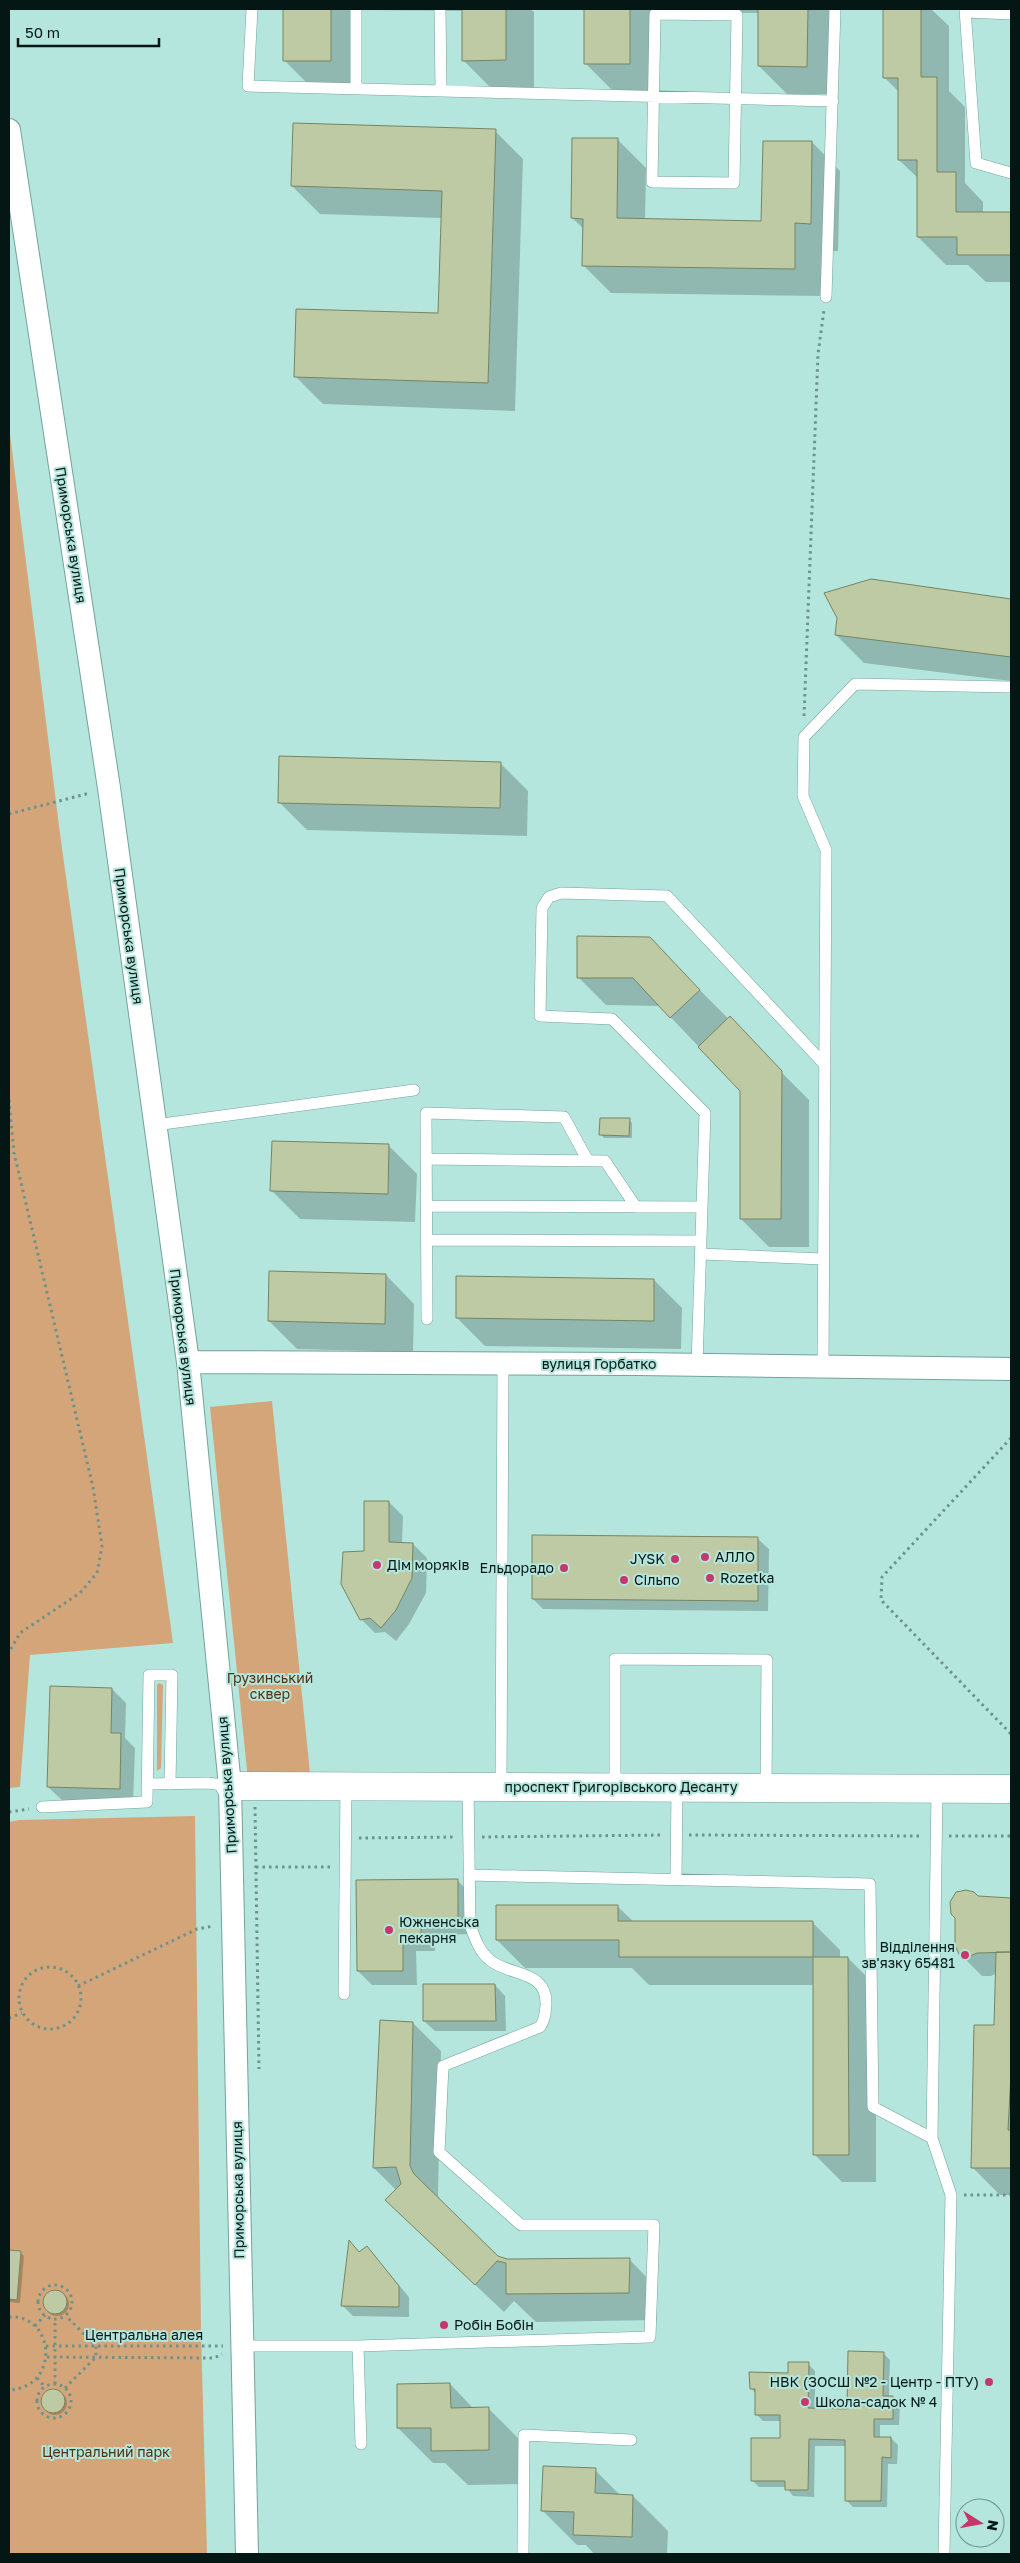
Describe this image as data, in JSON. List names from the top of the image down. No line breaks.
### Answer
{"streets":{"street":["Приморська вулиця","вулиця Горбатко","проспект Григорівського Десанту"],"path":["Центральна алея"]},"crossings":[["Приморська вулиця","вулиця Горбатко"],["Приморська вулиця","проспект Григорівського Десанту"],["Приморська вулиця","Центральна алея"]],"parks":["Грузинський сквер","Центральний парк"],"places":["АЛЛО","JYSK","Дім моряків","Ельдорадо","Rozetka","Сільпо","Южненська пекарня","Відділення зв'язку 65481","Робін Бобін","НВК (ЗОСШ №2 - Центр - ПТУ)","Школа-садок № 4"],"scale_bar":"50 m","north":"right"}
